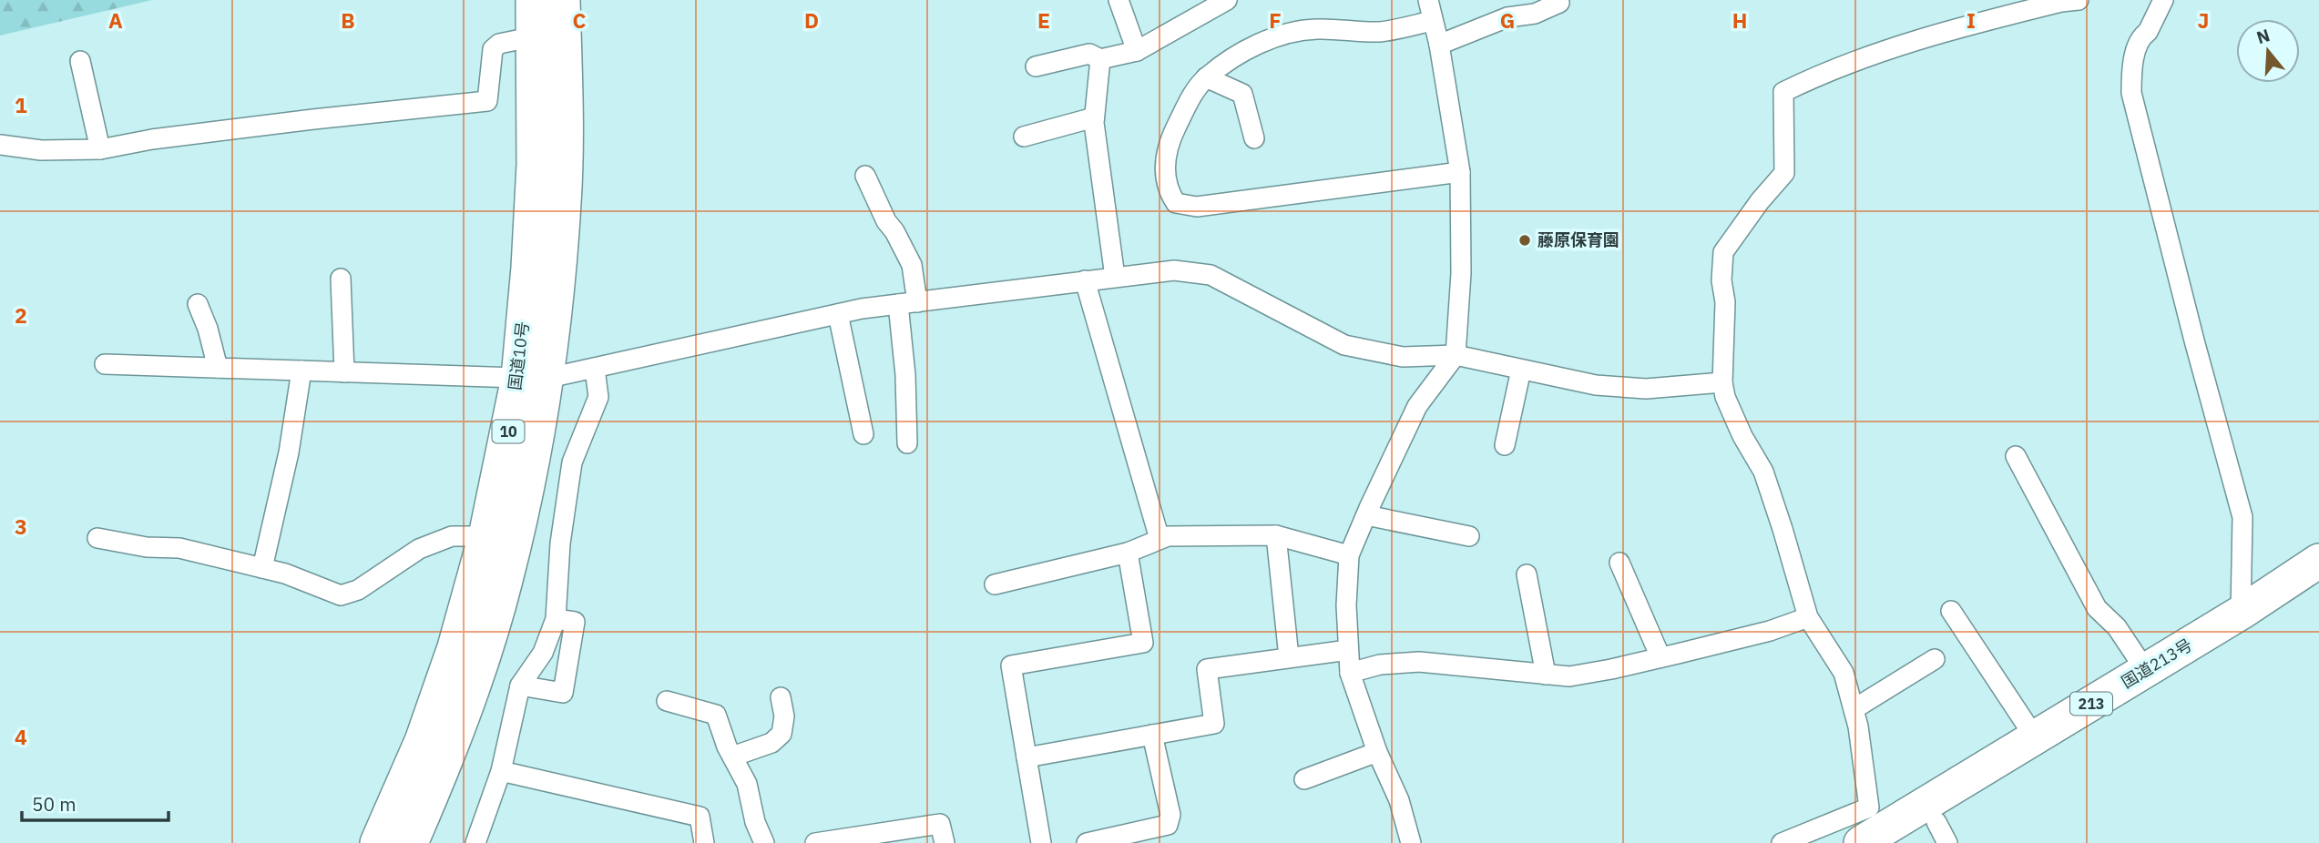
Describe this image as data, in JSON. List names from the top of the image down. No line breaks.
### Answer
{"streets":{"highway":["国道10号","10","国道213号","213"]},"places":["藤原保育園"],"scale_bar":"50 m","north":"top","grid":{"columns":["A","B","C","D","E","F","G","H","I","J"],"rows":["1","2","3","4"]}}
